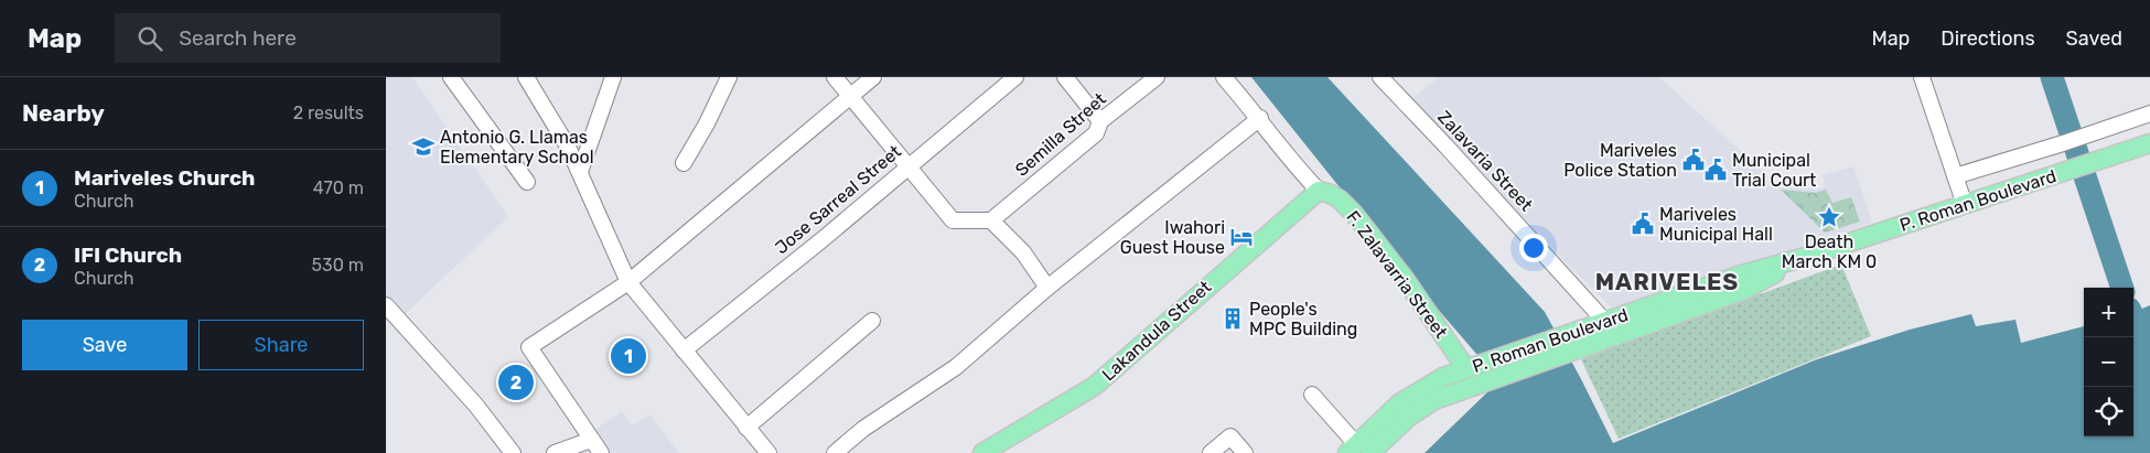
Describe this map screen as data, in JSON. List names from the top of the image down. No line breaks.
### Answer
{"streets":{"main road":["P. Roman Boulevard","F. Zalavarria Street","Lakandula Street"],"street":["Semilla Street","Zalavaria Street","Jose Sarreal Street"]},"crossings":[["Zalavaria Street","P. Roman Boulevard"],["P. Roman Boulevard","F. Zalavarria Street"],["F. Zalavarria Street","Lakandula Street"]],"districts":["MARIVELES"],"places":{"school or university":["Antonio G. Llamas Elementary School"],"public building":["Mariveles Police Station","Municipal Trial Court","Mariveles Municipal Hall"],"place":["Death March KM 0"],"hotel":["Iwahori Guest House"],"building":["People's MPC Building"]},"page":{"header":"Map","search":"Search here","nav":["Map","Directions","Saved"],"heading":["Nearby","2 results"],"list":[{"mark":"1","name":"Mariveles Church","note":"Church","value":"470 m"},{"mark":"2","name":"IFI Church","note":"Church","value":"530 m"}],"map_buttons":["+","−"],"buttons":["Save","Share"],"pins":["1","2"]}}
